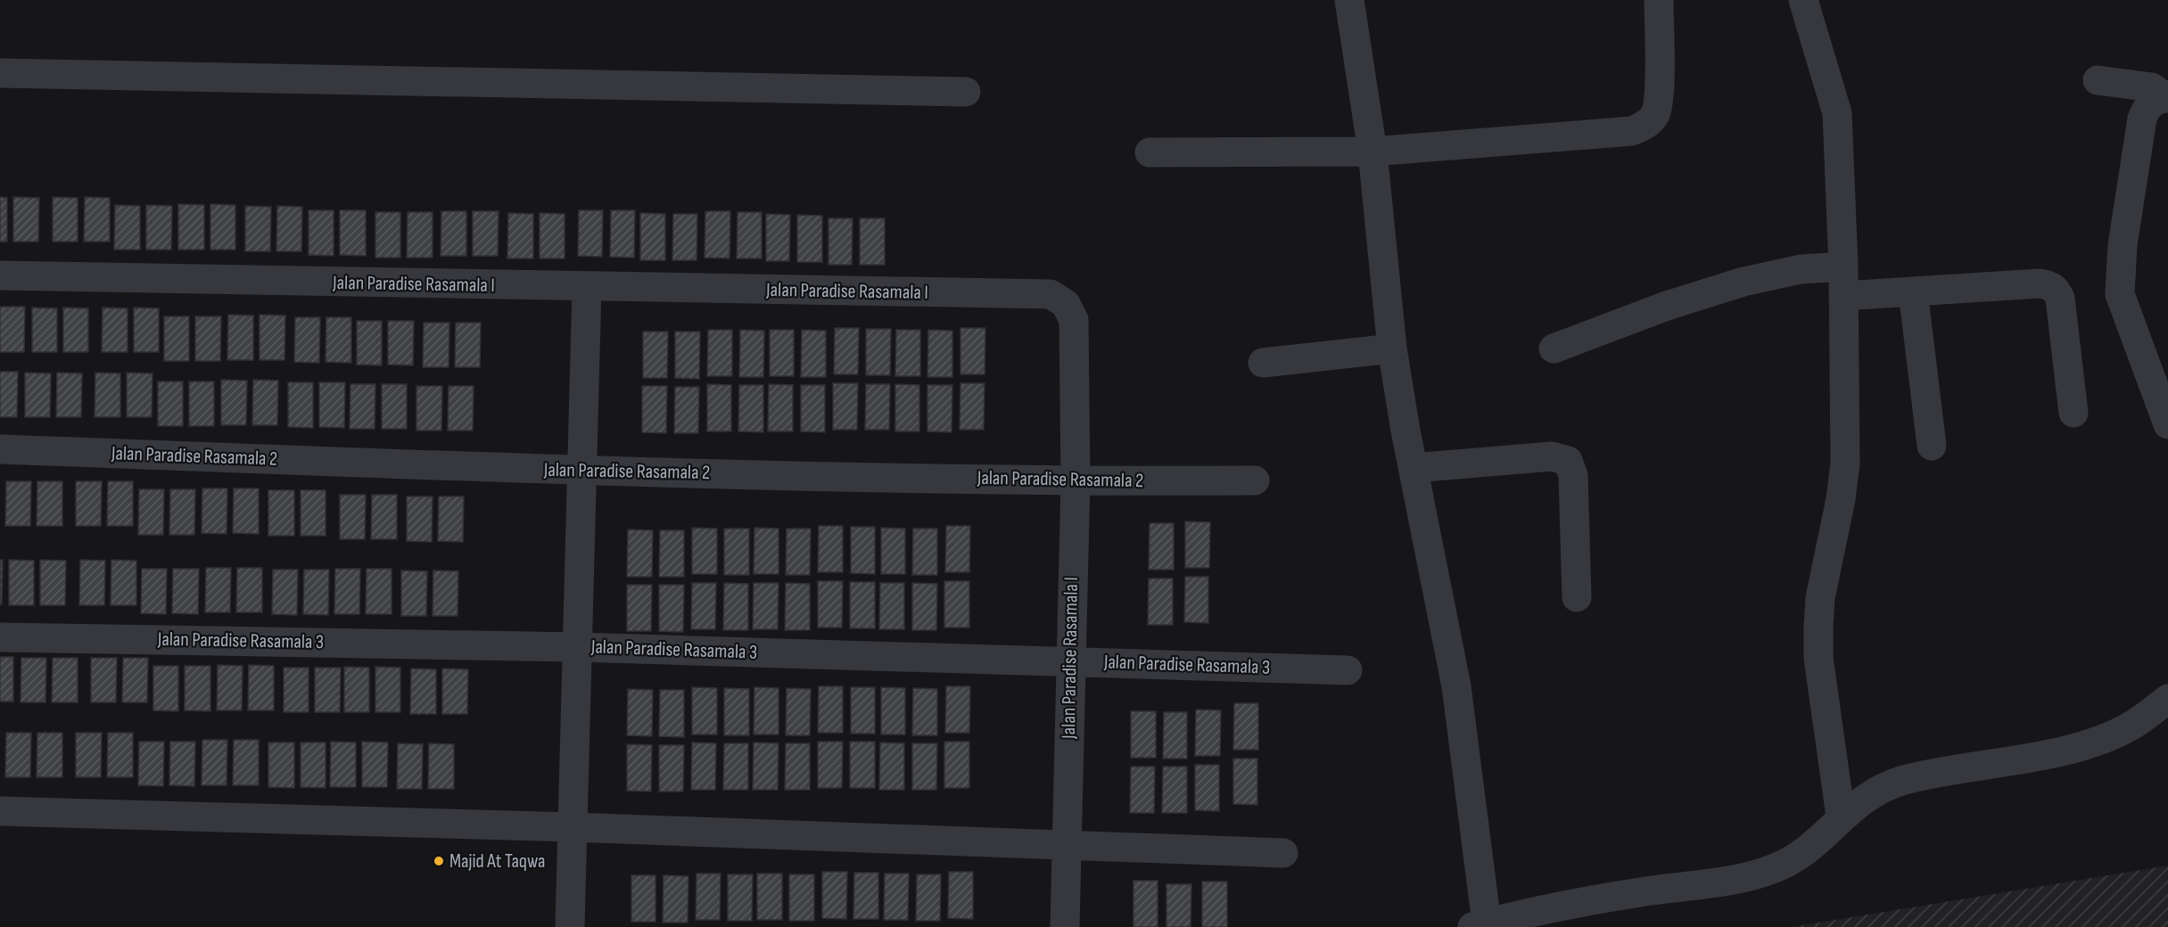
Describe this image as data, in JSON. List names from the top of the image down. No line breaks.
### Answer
{"streets":{"street":["Jalan Paradise Rasamala I","Jalan Paradise Rasamala 2","Jalan Paradise Rasamala 3"]},"crossings":[["Jalan Paradise Rasamala I","Jalan Paradise Rasamala 2"],["Jalan Paradise Rasamala I","Jalan Paradise Rasamala 3"]],"places":["Majid At Taqwa"]}
